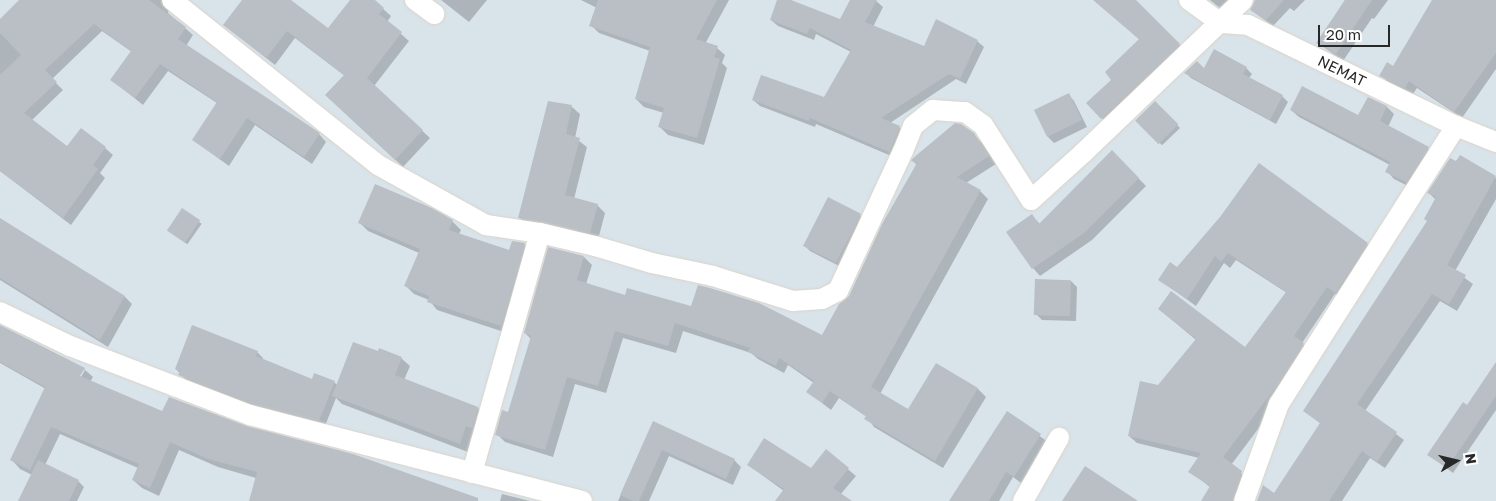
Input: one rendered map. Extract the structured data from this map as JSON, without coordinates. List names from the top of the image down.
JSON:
{
  "streets": {
    "street": ["NEMAT"]
  },
  "scale_bar": "20 m",
  "north": "right"
}
